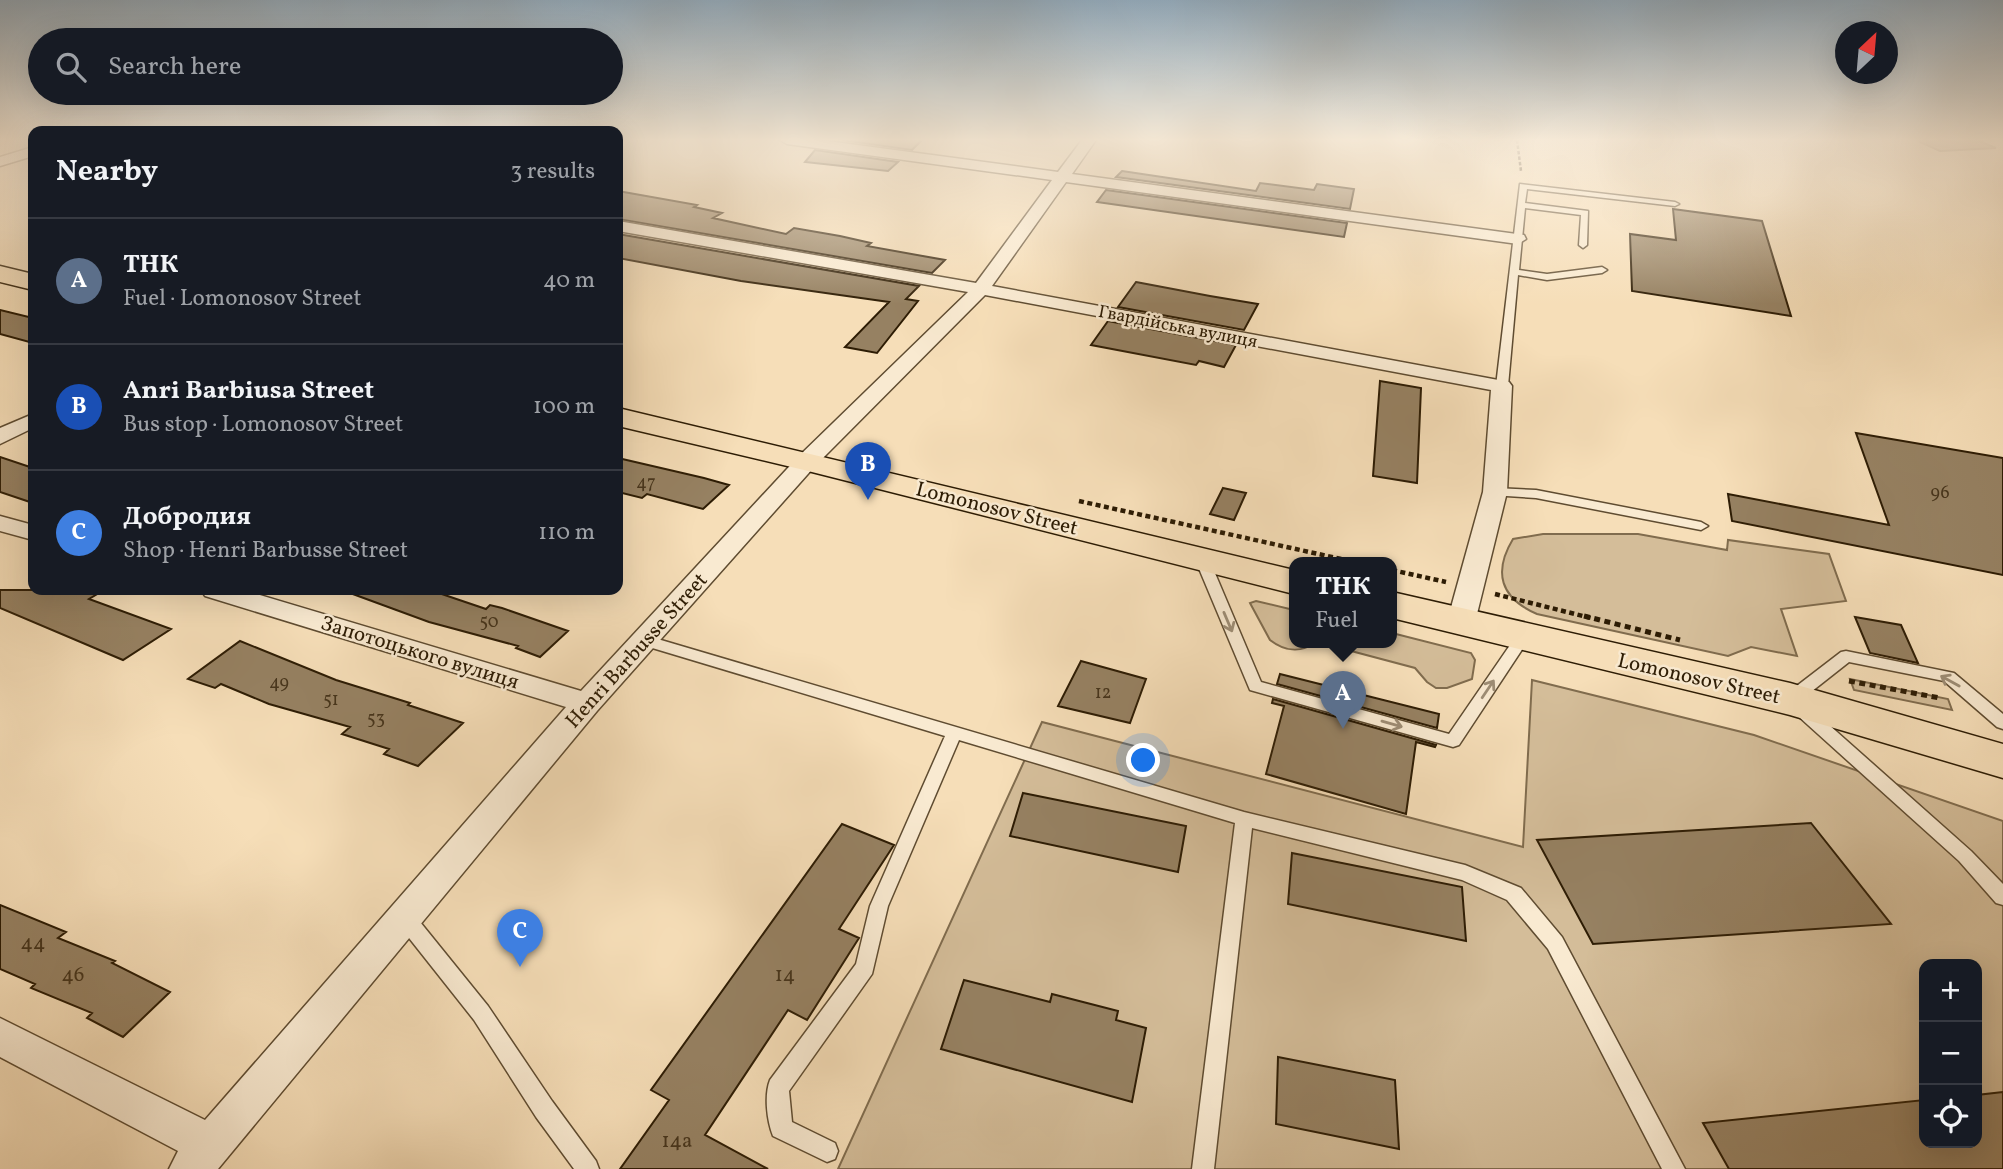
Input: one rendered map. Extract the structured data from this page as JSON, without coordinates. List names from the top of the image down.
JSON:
{
  "streets": {
    "main road": ["Lomonosov Street"],
    "street": ["Гвардійська вулиця", "Henri Barbusse Street", "Запотоцького вулиця"]
  },
  "crossings": [
    ["Гвардійська вулиця", "Henri Barbusse Street"],
    ["Lomonosov Street", "Henri Barbusse Street"],
    ["Henri Barbusse Street", "Запотоцького вулиця"]
  ],
  "house_numbers": [
    "47",
    "96",
    "50",
    "49",
    "12",
    "51",
    "53",
    "44",
    "46",
    "14",
    "14а"
  ],
  "north": "top right",
  "page": {
    "search": "Search here",
    "heading": ["Nearby", "3 results"],
    "list": [
      {
        "mark": "A",
        "name": "ТНК",
        "note": "Fuel · Lomonosov Street",
        "value": "40 m"
      },
      {
        "mark": "B",
        "name": "Anri Barbiusa Street",
        "note": "Bus stop · Lomonosov Street",
        "value": "100 m"
      },
      {
        "mark": "C",
        "name": "Добродия",
        "note": "Shop · Henri Barbusse Street",
        "value": "110 m"
      }
    ],
    "pins": ["B", "A", "C"],
    "popup": ["ТНК", "Fuel"],
    "map_buttons": ["+", "−"]
  }
}
